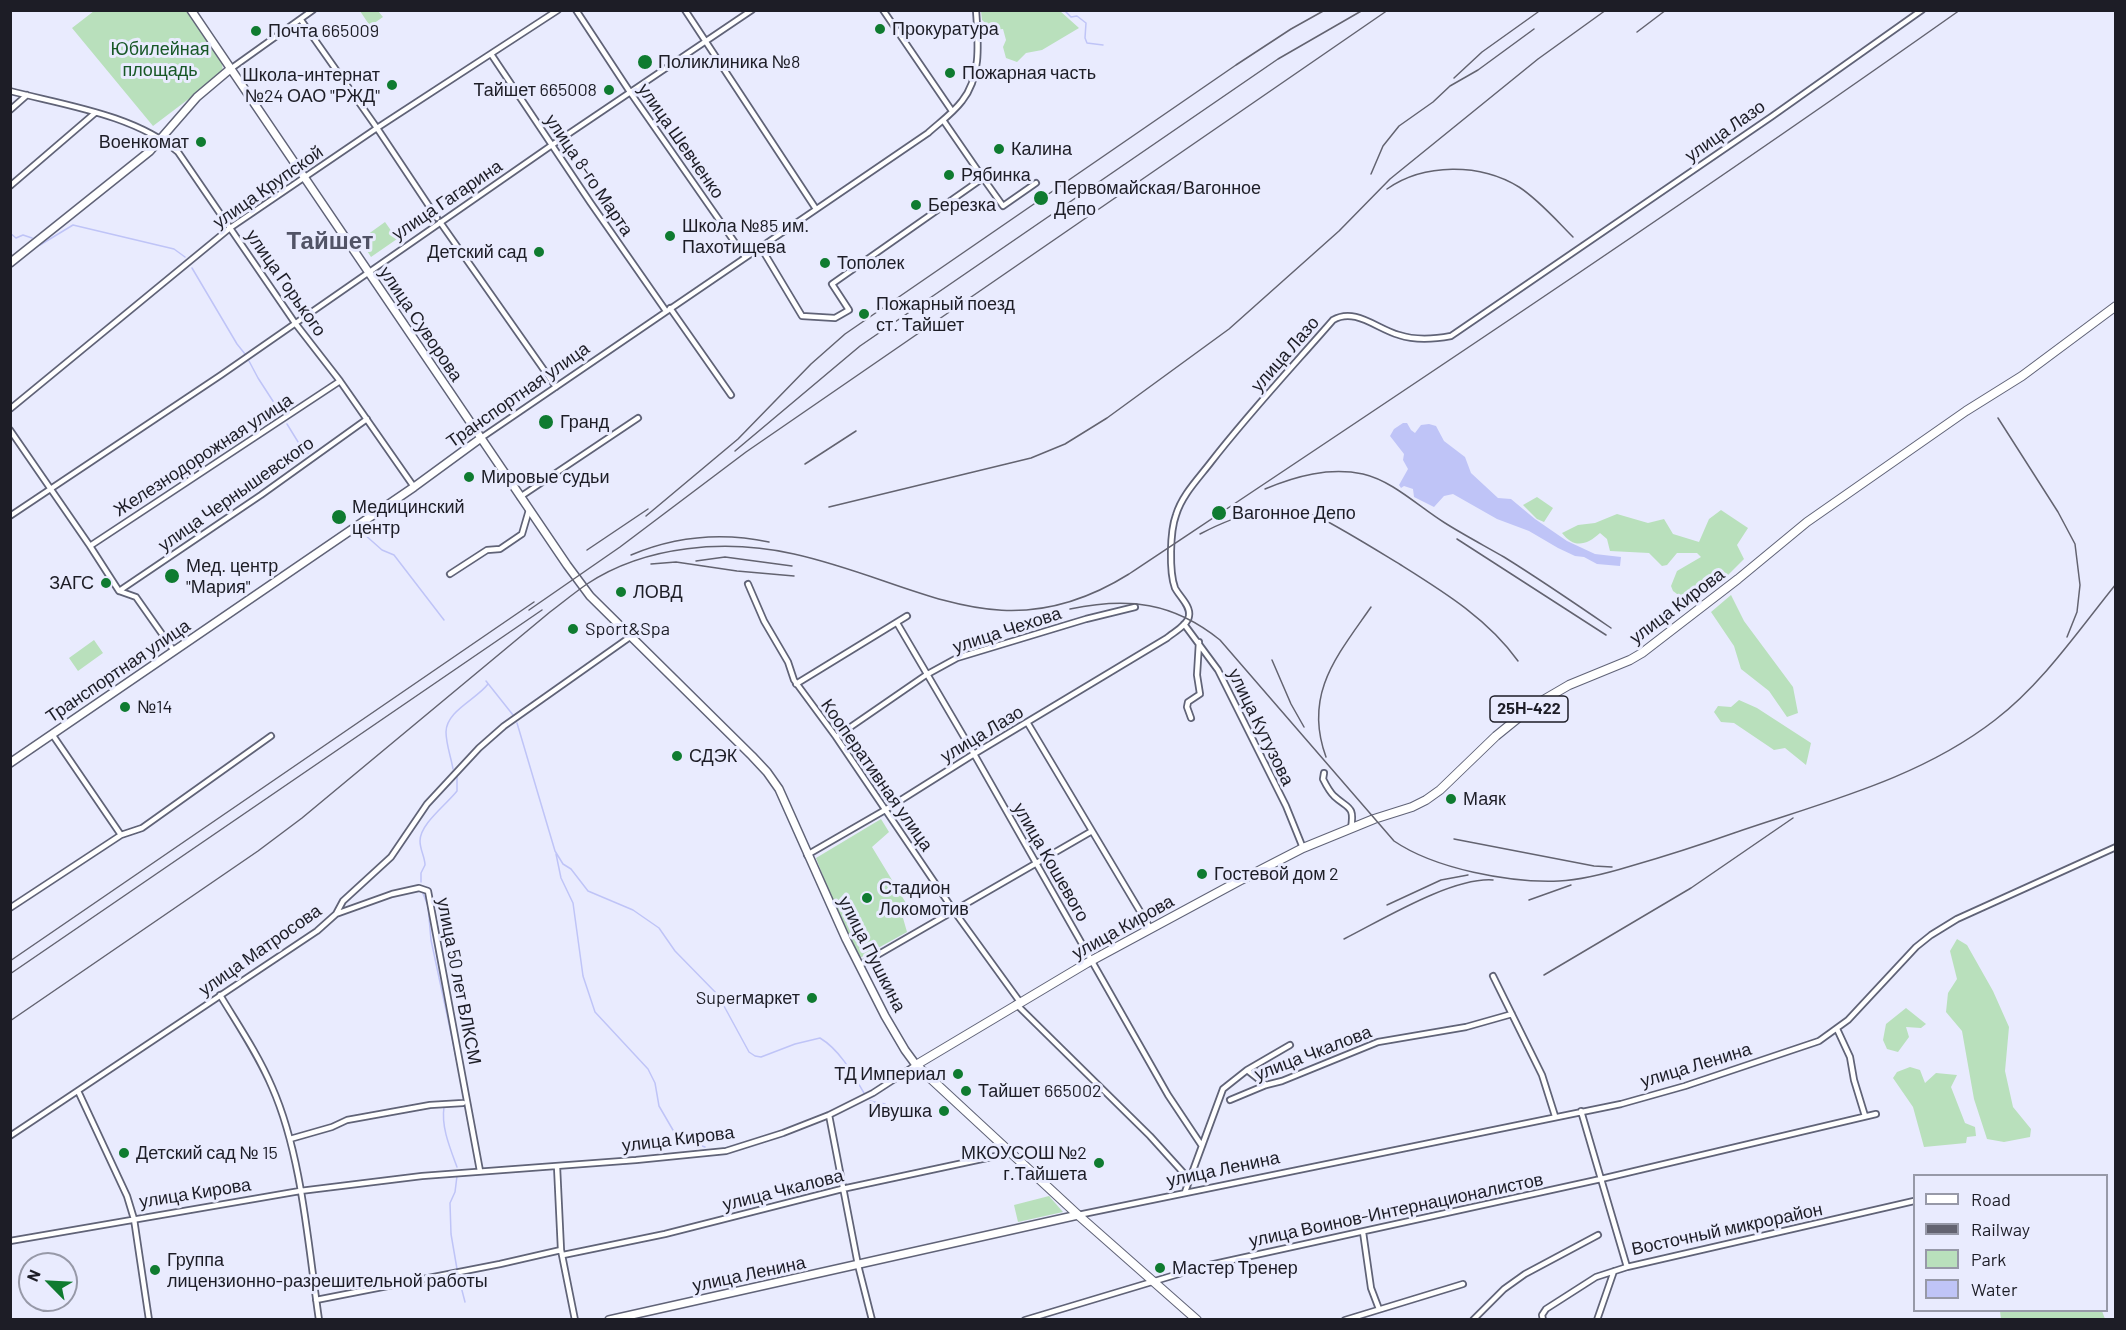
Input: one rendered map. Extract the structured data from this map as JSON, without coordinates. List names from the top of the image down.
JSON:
{
  "streets": {
    "main road": [
      "улица Суворова",
      "Транспортная улица",
      "улица Кирова",
      "25Н-422",
      "улица Пушкина",
      "улица Ленина"
    ],
    "street": [
      "улица Лазо",
      "улица Шевченко",
      "улица 8-го Марта",
      "улица Крупской",
      "улица Гагарина",
      "улица Горького",
      "Железнодорожная улица",
      "улица Чернышевского",
      "улица Чехова",
      "улица Кутузова",
      "Кооперативная улица",
      "улица Кошевого",
      "улица Матросова",
      "улица 50 лет ВЛКСМ",
      "улица Чкалова",
      "улица Воинов-Интернационалистов",
      "Восточный микрорайон"
    ]
  },
  "crossings": [
    ["улица Лазо", "улица Кутузова"],
    ["улица Лазо", "Кооперативная улица"],
    ["улица Лазо", "улица Кошевого"],
    ["улица Лазо", "улица Пушкина"],
    ["улица Шевченко", "улица Гагарина"],
    ["улица Шевченко", "Транспортная улица"],
    ["улица 8-го Марта", "улица Крупской"],
    ["улица 8-го Марта", "улица Гагарина"],
    ["улица 8-го Марта", "Транспортная улица"],
    ["улица Крупской", "улица Горького"],
    ["улица Крупской", "улица Суворова"],
    ["улица Гагарина", "улица Горького"],
    ["улица Гагарина", "улица Суворова"],
    ["улица Горького", "Транспортная улица"],
    ["улица Горького", "Железнодорожная улица"],
    ["улица Горького", "улица Чернышевского"],
    ["улица Суворова", "Транспортная улица"],
    ["улица Суворова", "улица Пушкина"],
    ["улица Кирова", "улица Кутузова"],
    ["улица Кирова", "Кооперативная улица"],
    ["улица Кирова", "улица Кошевого"],
    ["улица Кирова", "улица Пушкина"],
    ["улица Кирова", "улица 50 лет ВЛКСМ"],
    ["улица Чехова", "Кооперативная улица"],
    ["улица Чехова", "улица Кошевого"],
    ["улица Матросова", "улица Пушкина"],
    ["улица Матросова", "улица 50 лет ВЛКСМ"],
    ["улица Пушкина", "улица Чкалова"],
    ["улица Пушкина", "улица Ленина"],
    ["улица Пушкина", "улица Воинов-Интернационалистов"],
    ["улица Ленина", "Восточный микрорайон"],
    ["улица Воинов-Интернационалистов", "Восточный микрорайон"]
  ],
  "districts": ["Тайшет"],
  "parks": ["Юбилейная площадь"],
  "places": [
    "Прокуратура",
    "Почта 665009",
    "Поликлиника №8",
    "Пожарная часть",
    "Школа-интернат №24 ОАО \"РЖД\"",
    "Тайшет 665008",
    "Военкомат",
    "Калина",
    "Рябинка",
    "Первомайская/Вагонное Депо",
    "Березка",
    "Школа №85 им. Пахотищева",
    "Детский сад",
    "Тополек",
    "Пожарный поезд ст. Тайшет",
    "Гранд",
    "Мировые судьи",
    "Вагонное Депо",
    "Медицинский центр",
    "Мед. центр \"Мария\"",
    "ЗАГС",
    "ЛОВД",
    "Sport&Spa",
    "№14",
    "СДЭК",
    "Маяк",
    "Гостевой дом 2",
    "Стадион Локомотив",
    "Superмаркет",
    "ТД Империал",
    "Тайшет 665002",
    "Ивушка",
    "Детский сад № 15",
    "МКОУСОШ №2 г.Тайшета",
    "Мастер Тренер",
    "Группа лицензионно-разрешительной работы"
  ],
  "legend": [
    "Road",
    "Railway",
    "Park",
    "Water"
  ],
  "north": "top left"
}
